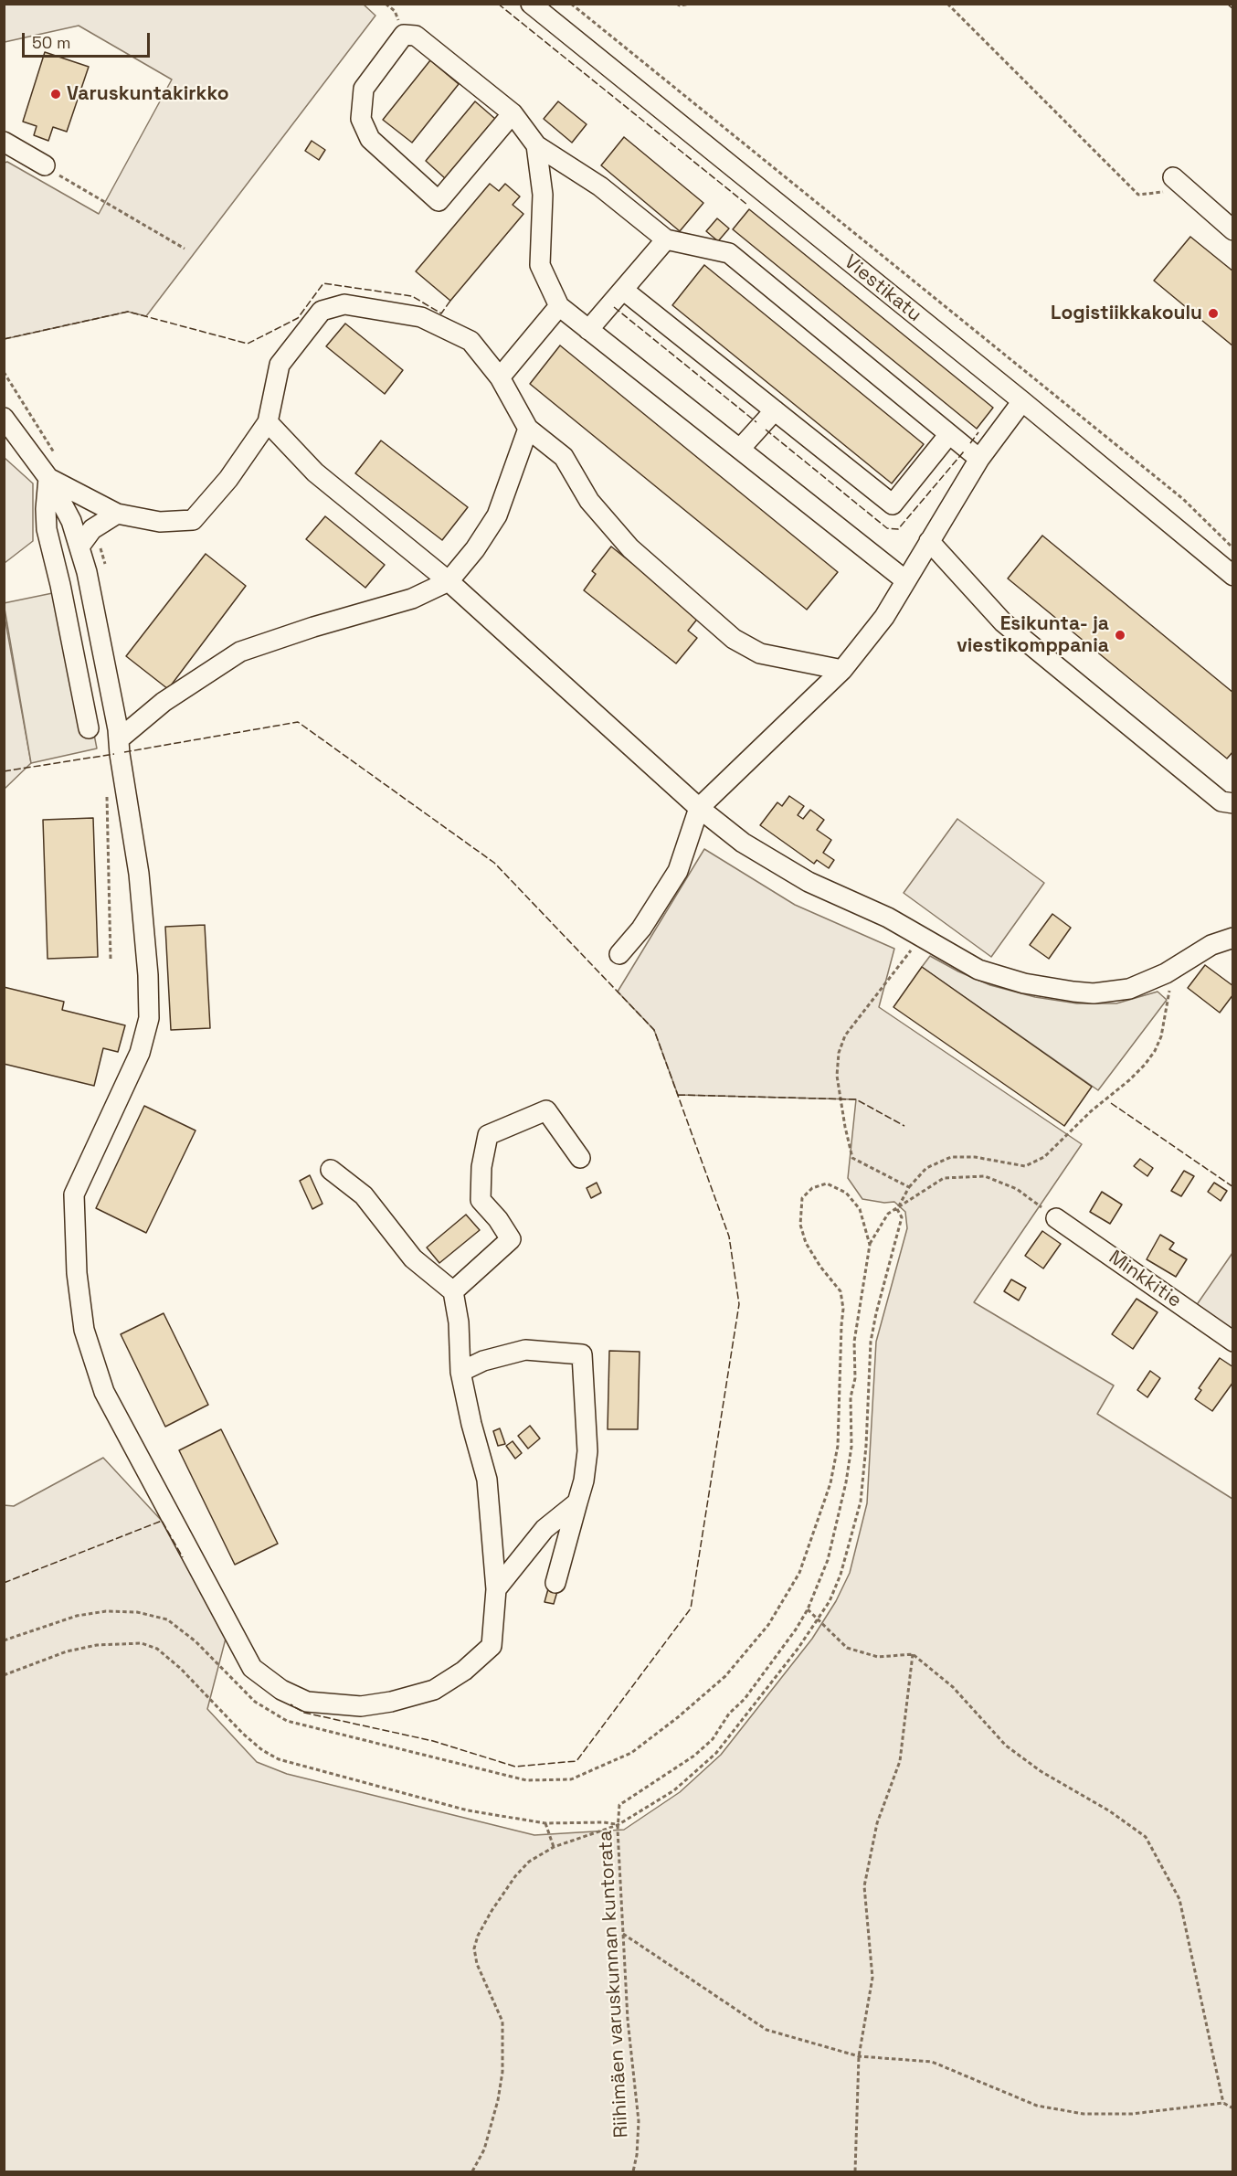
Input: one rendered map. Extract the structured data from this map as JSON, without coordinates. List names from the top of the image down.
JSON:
{
  "streets": {
    "street": ["Viestikatu", "Minkkitie"],
    "path": ["Riihimäen varuskunnan kuntorata"]
  },
  "places": ["Varuskuntakirkko", "Logistiikkakoulu", "Esikunta- ja viestikomppania"],
  "scale_bar": "50 m"
}
